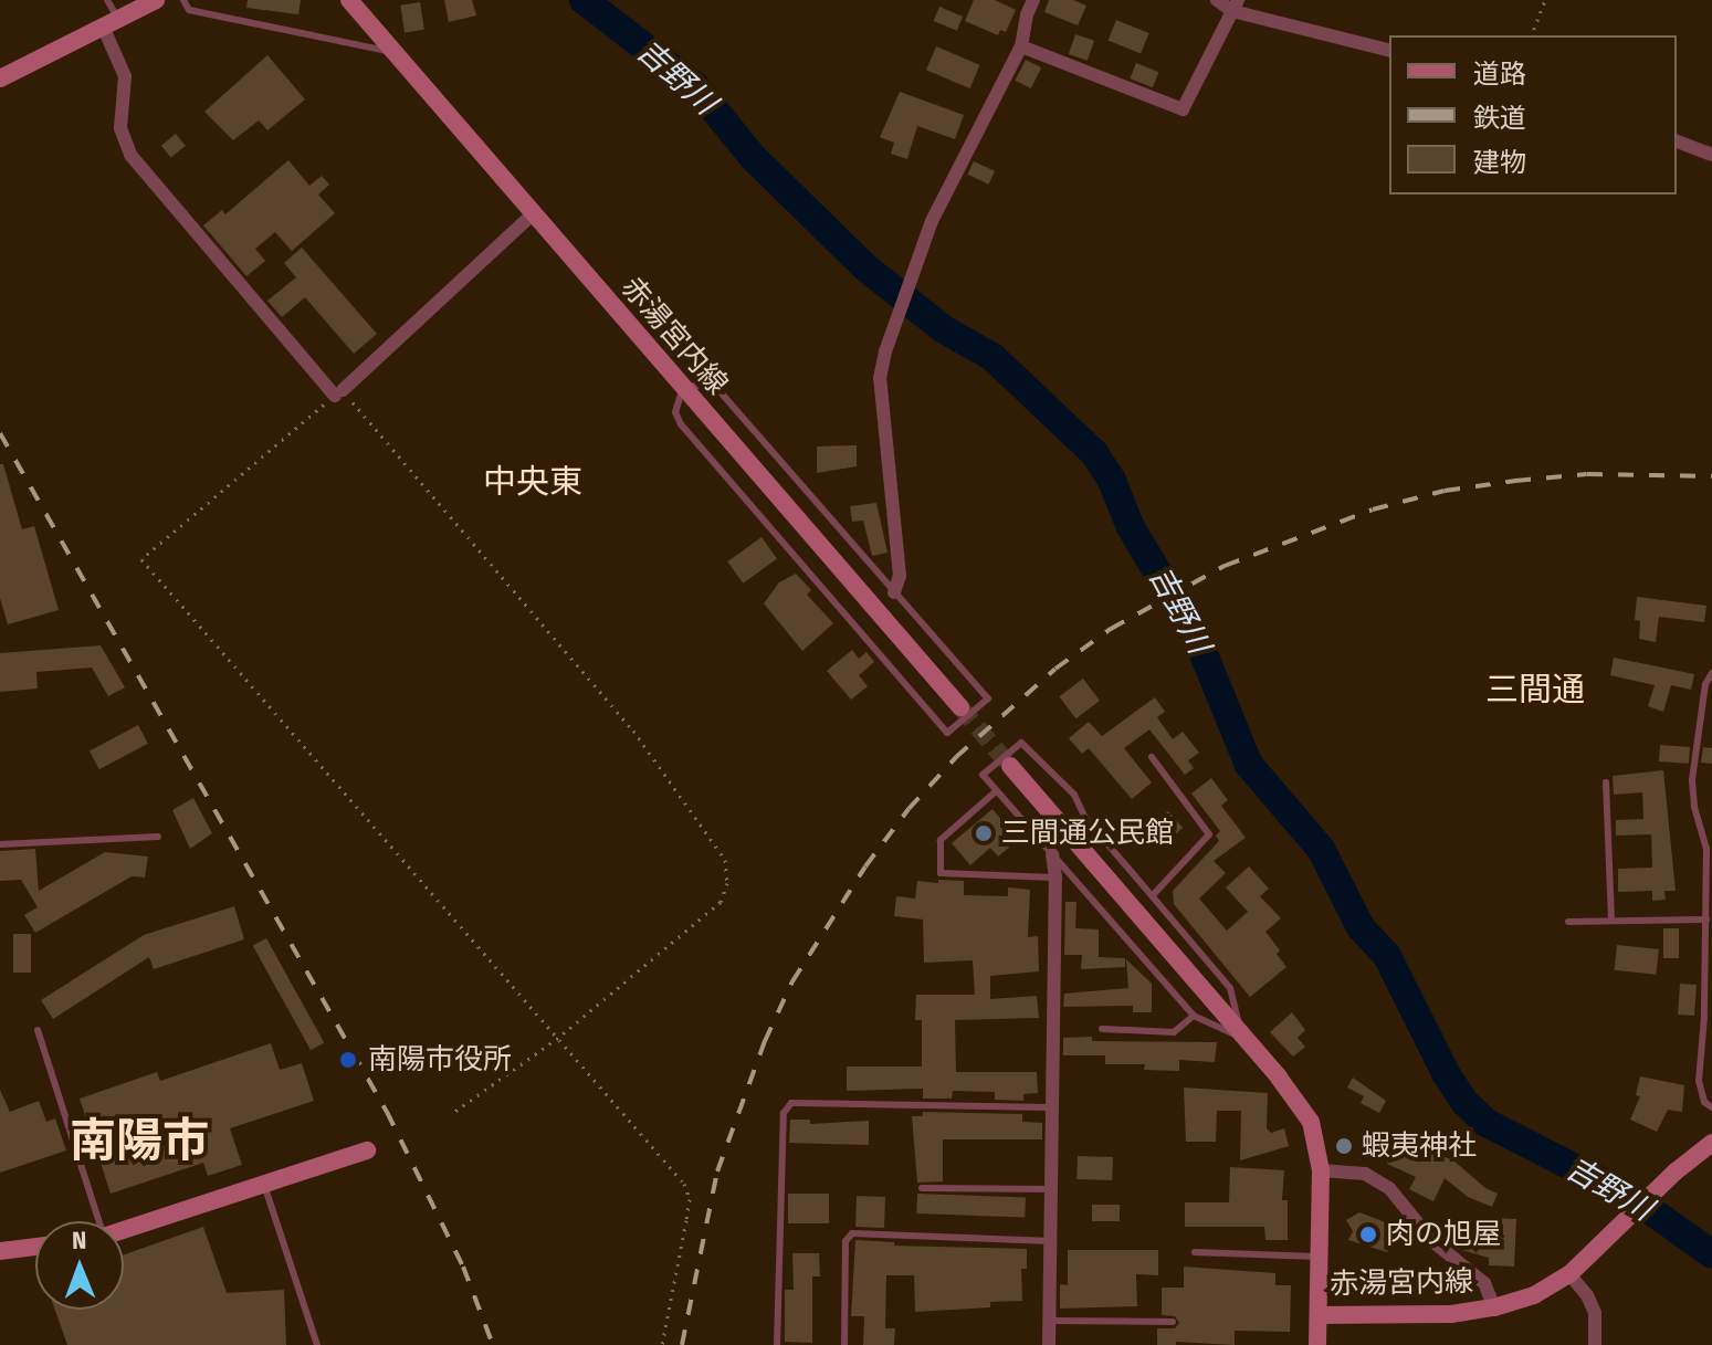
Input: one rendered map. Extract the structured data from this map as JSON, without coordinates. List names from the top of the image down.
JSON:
{
  "streets": {
    "main road": ["赤湯宮内線"]
  },
  "districts": ["中央東", "三間通", "南陽市"],
  "water": ["吉野川"],
  "places": [
    "三間通公民館",
    "南陽市役所",
    "蝦夷神社",
    "肉の旭屋"
  ],
  "legend": ["道路", "鉄道", "建物"],
  "north": "top"
}
